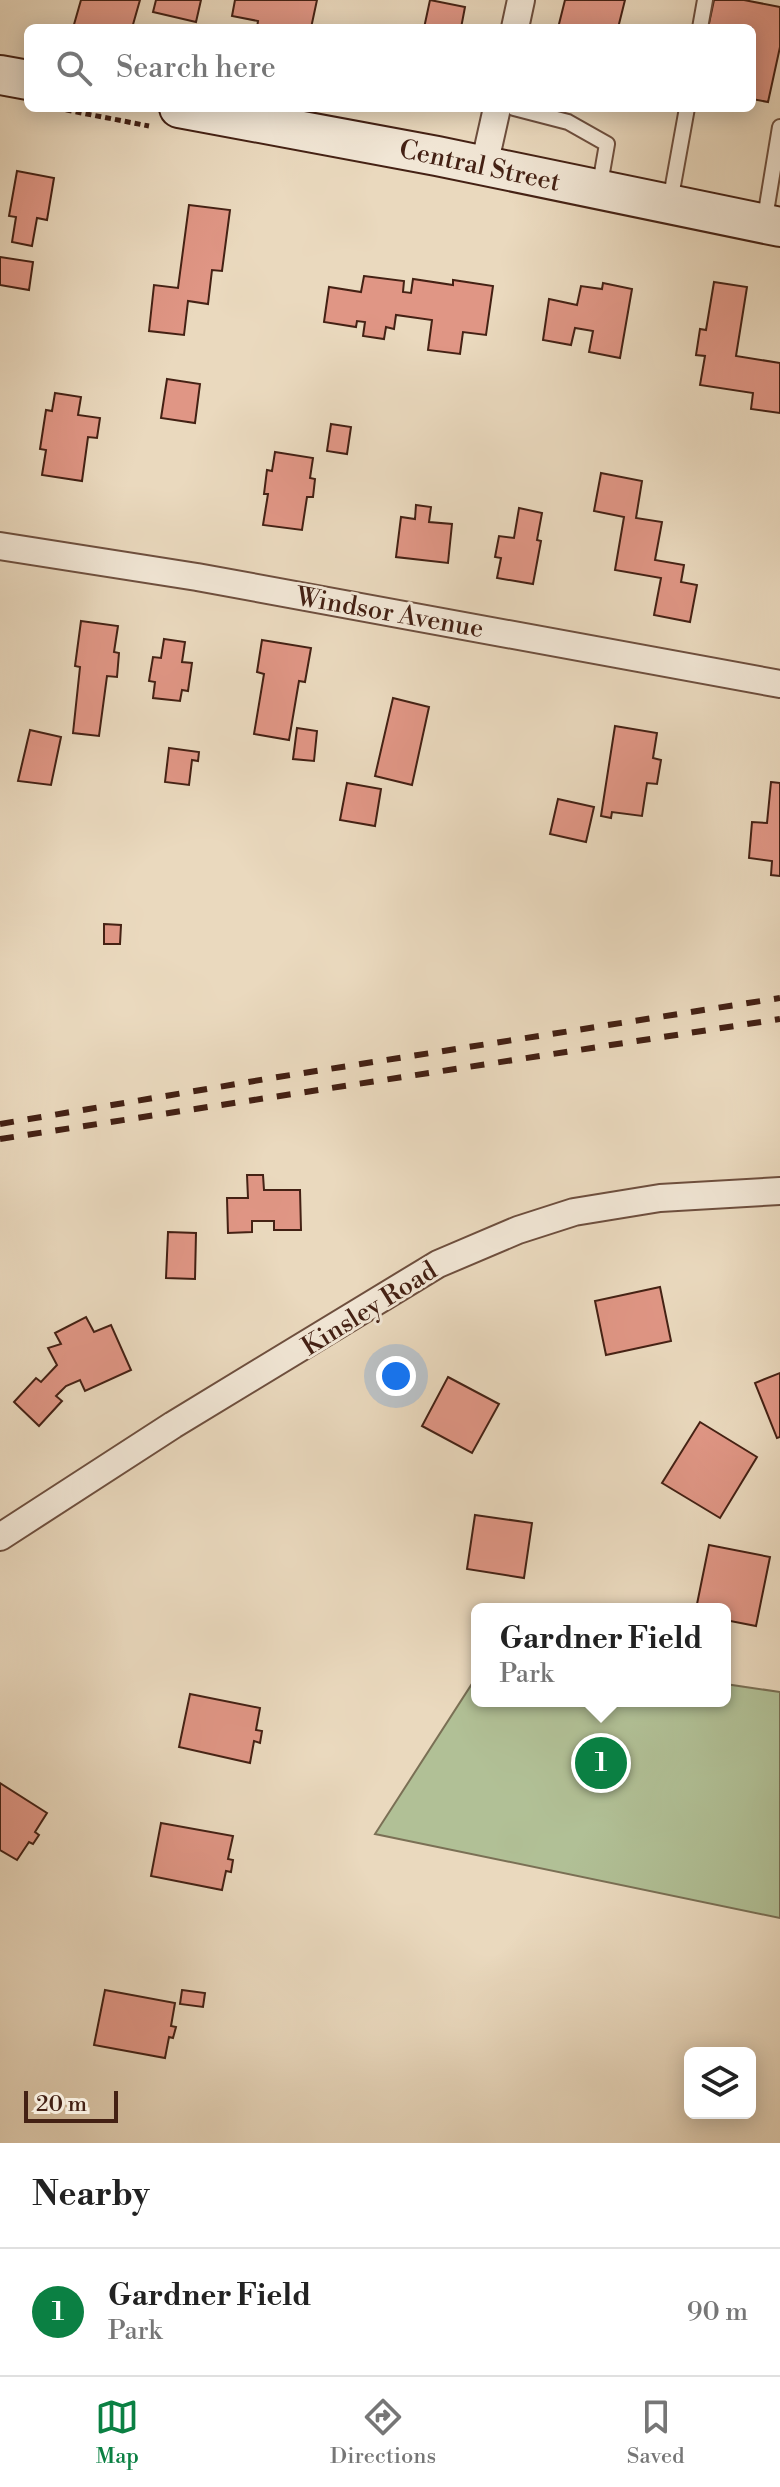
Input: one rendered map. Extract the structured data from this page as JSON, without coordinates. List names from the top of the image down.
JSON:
{
  "streets": {
    "street": ["Central Street", "Windsor Avenue", "Kinsley Road"]
  },
  "scale_bar": "20 m",
  "page": {
    "search": "Search here",
    "popup": ["Gardner Field", "Park"],
    "pins": "1",
    "scale": "20 m",
    "heading": "Nearby",
    "list": [
      {
        "mark": "1",
        "name": "Gardner Field",
        "note": "Park",
        "value": "90 m"
      }
    ],
    "nav": ["Map", "Directions", "Saved"]
  }
}
